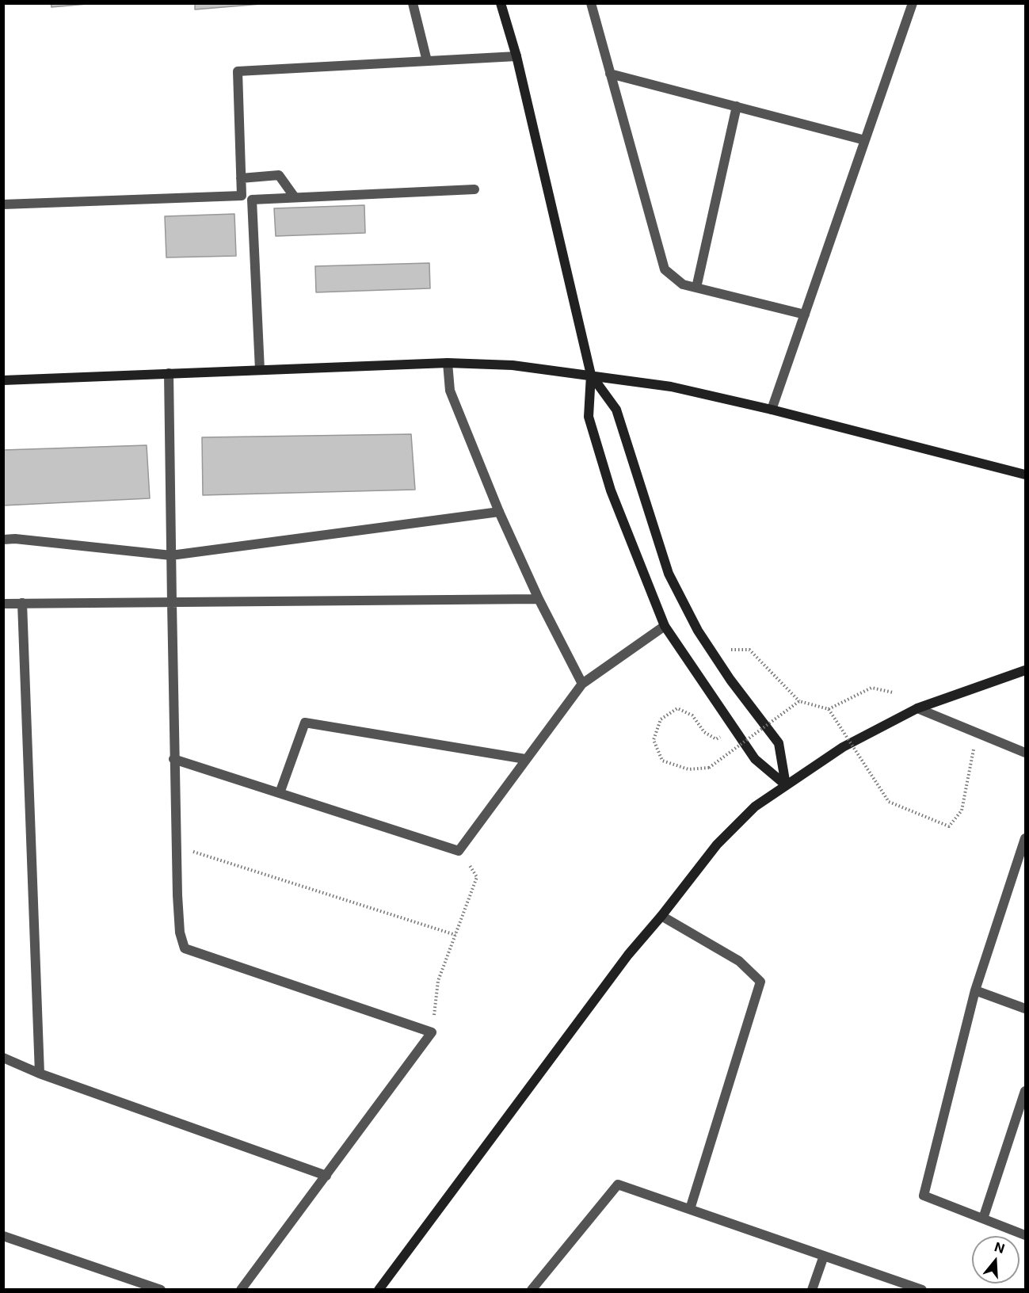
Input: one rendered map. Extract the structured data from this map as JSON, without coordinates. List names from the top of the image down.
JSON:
{
  "north": "top"
}
